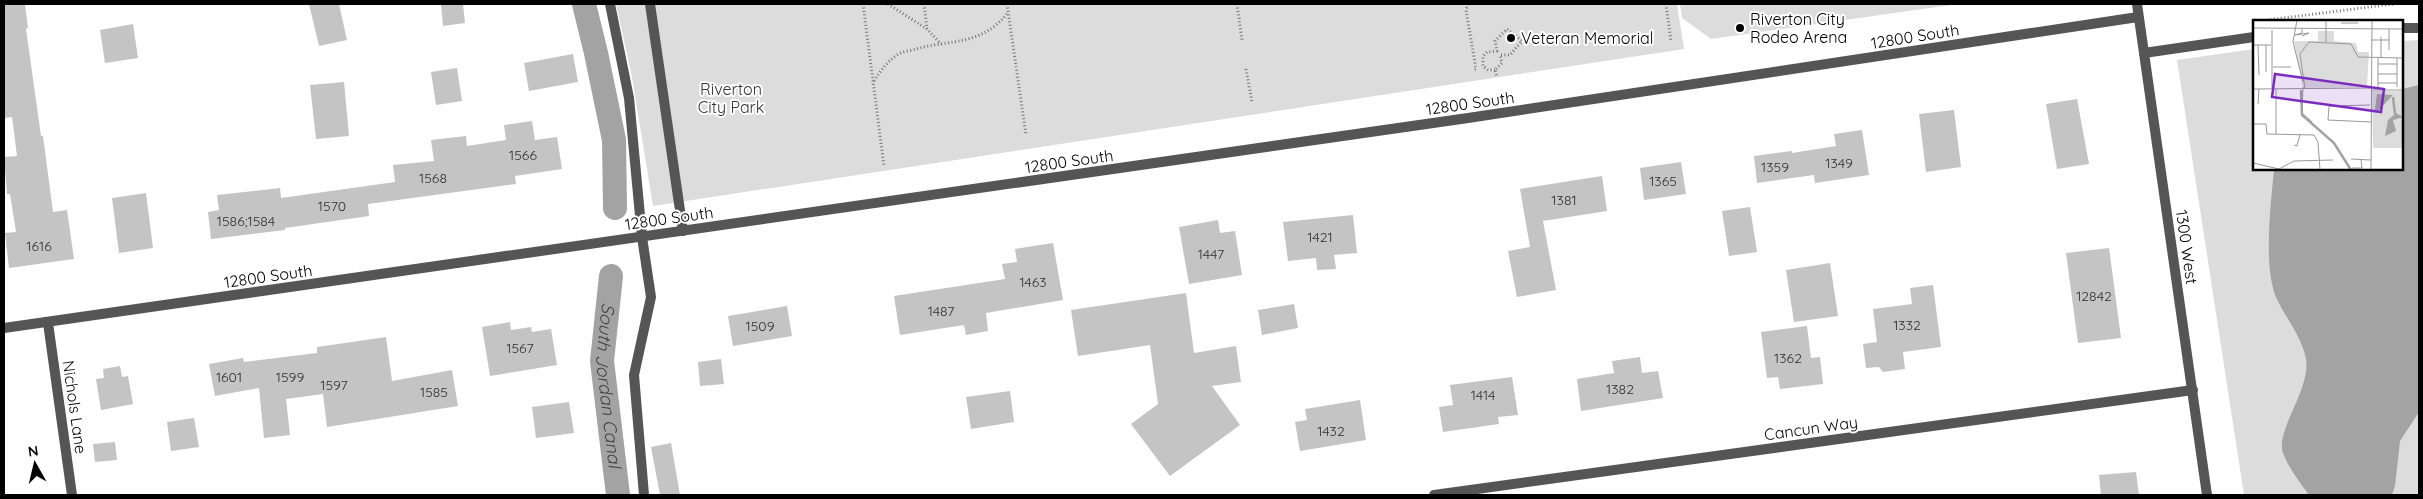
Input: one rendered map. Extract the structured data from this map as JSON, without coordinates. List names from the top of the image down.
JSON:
{
  "streets": {
    "street": [
      "12800 South",
      "1300 West",
      "Nichols Lane",
      "Cancun Way"
    ]
  },
  "crossings": [
    ["12800 South", "1300 West"],
    ["12800 South", "Nichols Lane"],
    ["1300 West", "Cancun Way"]
  ],
  "water": ["South Jordan Canal"],
  "parks": ["Riverton City Park"],
  "places": ["Riverton City Rodeo Arena", "Veteran Memorial"],
  "house_numbers": [
    "1566",
    "1349",
    "1359",
    "1568",
    "1365",
    "1381",
    "1570",
    "1586;1584",
    "1421",
    "1616",
    "1447",
    "1463",
    "12842",
    "1487",
    "1332",
    "1509",
    "1567",
    "1362",
    "1601",
    "1599",
    "1597",
    "1382",
    "1585",
    "1414",
    "1432"
  ],
  "north": "top"
}
